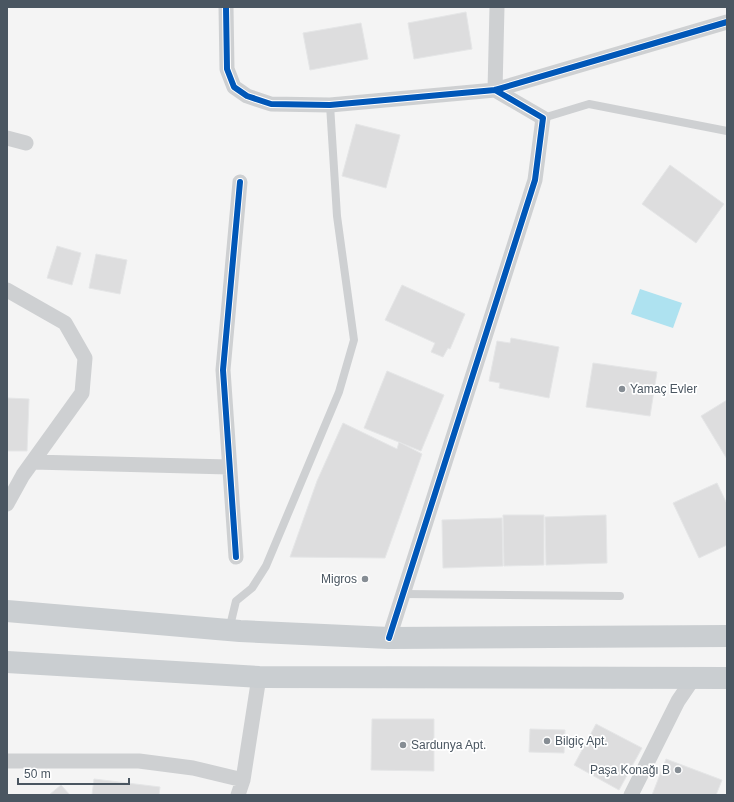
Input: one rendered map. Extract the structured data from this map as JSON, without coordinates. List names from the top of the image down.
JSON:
{
  "places": [
    "Yamaç Evler",
    "Migros",
    "Bilgiç Apt.",
    "Sardunya Apt.",
    "Paşa Konağı B"
  ],
  "scale_bar": "50 m"
}
